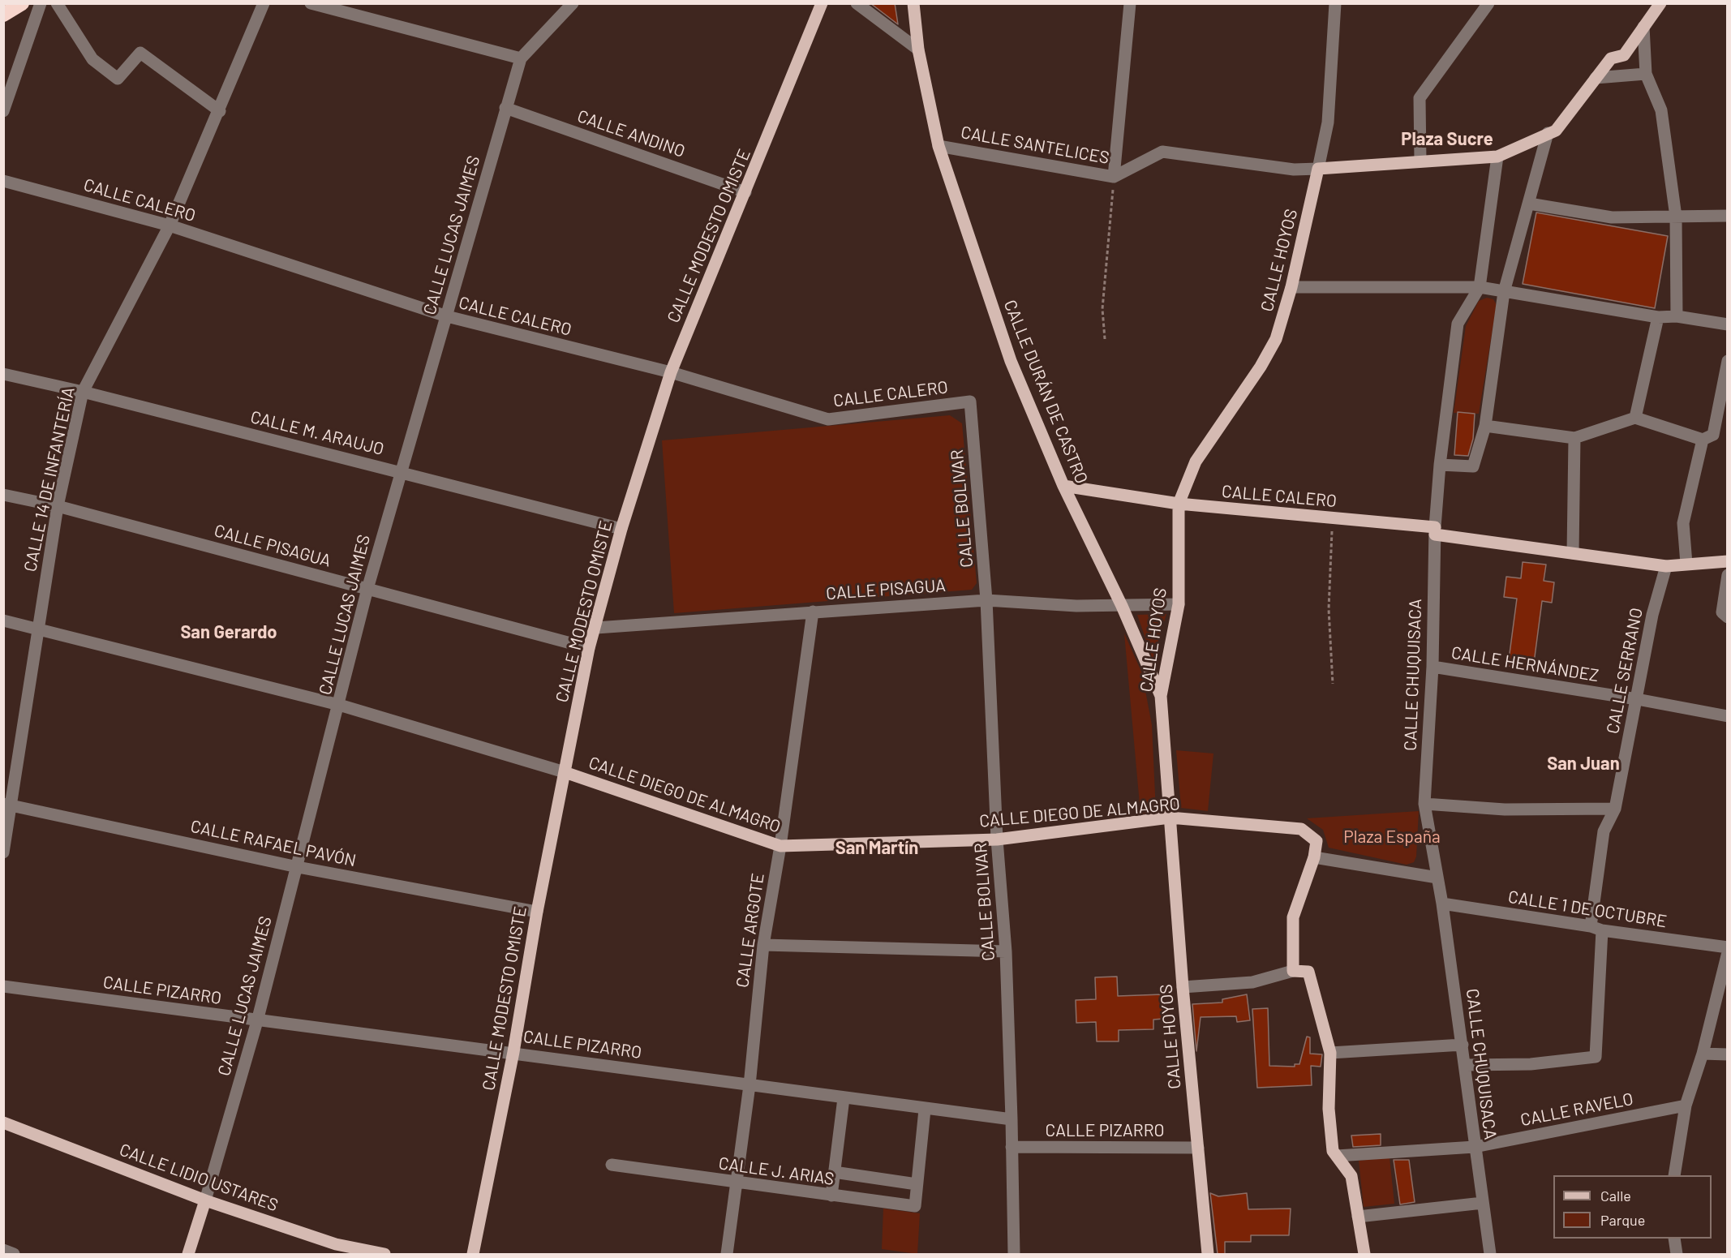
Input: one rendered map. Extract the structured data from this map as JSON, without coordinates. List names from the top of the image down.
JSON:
{
  "streets": {
    "main road": [
      "CALLE SANTELICES",
      "CALLE CALERO",
      "CALLE LUCAS JAIMES",
      "CALLE MODESTO OMISTE",
      "CALLE HOYOS",
      "CALLE DURÁN DE CASTRO",
      "CALLE DIEGO DE ALMAGRO",
      "CALLE LIDIO USTARES"
    ],
    "street": [
      "CALLE ANDINO",
      "CALLE M. ARAUJO",
      "CALLE 14 DE INFANTERÍA",
      "CALLE BOLIVAR",
      "CALLE PISAGUA",
      "CALLE HERNÁNDEZ",
      "CALLE SERRANO",
      "CALLE CHUQUISACA",
      "CALLE RAFAEL PAVÓN",
      "CALLE 1 DE OCTUBRE",
      "CALLE ARGOTE",
      "CALLE PIZARRO",
      "CALLE RAVELO",
      "CALLE J. ARIAS"
    ]
  },
  "crossings": [
    ["CALLE ANDINO", "CALLE LUCAS JAIMES"],
    ["CALLE ANDINO", "CALLE MODESTO OMISTE"],
    ["CALLE SANTELICES", "CALLE HOYOS"],
    ["CALLE SANTELICES", "CALLE DURÁN DE CASTRO"],
    ["CALLE SANTELICES", "CALLE CHUQUISACA"],
    ["CALLE CALERO", "CALLE LUCAS JAIMES"],
    ["CALLE CALERO", "CALLE MODESTO OMISTE"],
    ["CALLE CALERO", "CALLE HOYOS"],
    ["CALLE CALERO", "CALLE DURÁN DE CASTRO"],
    ["CALLE CALERO", "CALLE 14 DE INFANTERÍA"],
    ["CALLE CALERO", "CALLE BOLIVAR"],
    ["CALLE CALERO", "CALLE SERRANO"],
    ["CALLE CALERO", "CALLE CHUQUISACA"],
    ["CALLE LUCAS JAIMES", "CALLE M. ARAUJO"],
    ["CALLE LUCAS JAIMES", "CALLE PISAGUA"],
    ["CALLE LUCAS JAIMES", "CALLE DIEGO DE ALMAGRO"],
    ["CALLE LUCAS JAIMES", "CALLE RAFAEL PAVÓN"],
    ["CALLE LUCAS JAIMES", "CALLE PIZARRO"],
    ["CALLE LUCAS JAIMES", "CALLE LIDIO USTARES"],
    ["CALLE MODESTO OMISTE", "CALLE M. ARAUJO"],
    ["CALLE MODESTO OMISTE", "CALLE PISAGUA"],
    ["CALLE MODESTO OMISTE", "CALLE DIEGO DE ALMAGRO"],
    ["CALLE MODESTO OMISTE", "CALLE RAFAEL PAVÓN"],
    ["CALLE MODESTO OMISTE", "CALLE PIZARRO"],
    ["CALLE HOYOS", "CALLE DURÁN DE CASTRO"],
    ["CALLE HOYOS", "CALLE PISAGUA"],
    ["CALLE HOYOS", "CALLE DIEGO DE ALMAGRO"],
    ["CALLE HOYOS", "CALLE PIZARRO"],
    ["CALLE DURÁN DE CASTRO", "CALLE PISAGUA"],
    ["CALLE M. ARAUJO", "CALLE 14 DE INFANTERÍA"],
    ["CALLE 14 DE INFANTERÍA", "CALLE PISAGUA"],
    ["CALLE 14 DE INFANTERÍA", "CALLE DIEGO DE ALMAGRO"],
    ["CALLE 14 DE INFANTERÍA", "CALLE RAFAEL PAVÓN"],
    ["CALLE BOLIVAR", "CALLE PISAGUA"],
    ["CALLE BOLIVAR", "CALLE DIEGO DE ALMAGRO"],
    ["CALLE BOLIVAR", "CALLE PIZARRO"],
    ["CALLE PISAGUA", "CALLE ARGOTE"],
    ["CALLE HERNÁNDEZ", "CALLE SERRANO"],
    ["CALLE HERNÁNDEZ", "CALLE CHUQUISACA"],
    ["CALLE SERRANO", "CALLE CHUQUISACA"],
    ["CALLE SERRANO", "CALLE 1 DE OCTUBRE"],
    ["CALLE CHUQUISACA", "CALLE 1 DE OCTUBRE"],
    ["CALLE CHUQUISACA", "CALLE RAVELO"],
    ["CALLE DIEGO DE ALMAGRO", "CALLE ARGOTE"],
    ["CALLE ARGOTE", "CALLE PIZARRO"],
    ["CALLE ARGOTE", "CALLE J. ARIAS"],
    ["CALLE PIZARRO", "CALLE J. ARIAS"]
  ],
  "districts": [
    "Plaza Sucre",
    "San Gerardo",
    "San Juan",
    "San Martín"
  ],
  "parks": ["Plaza España"],
  "legend": ["Calle", "Parque"]
}
